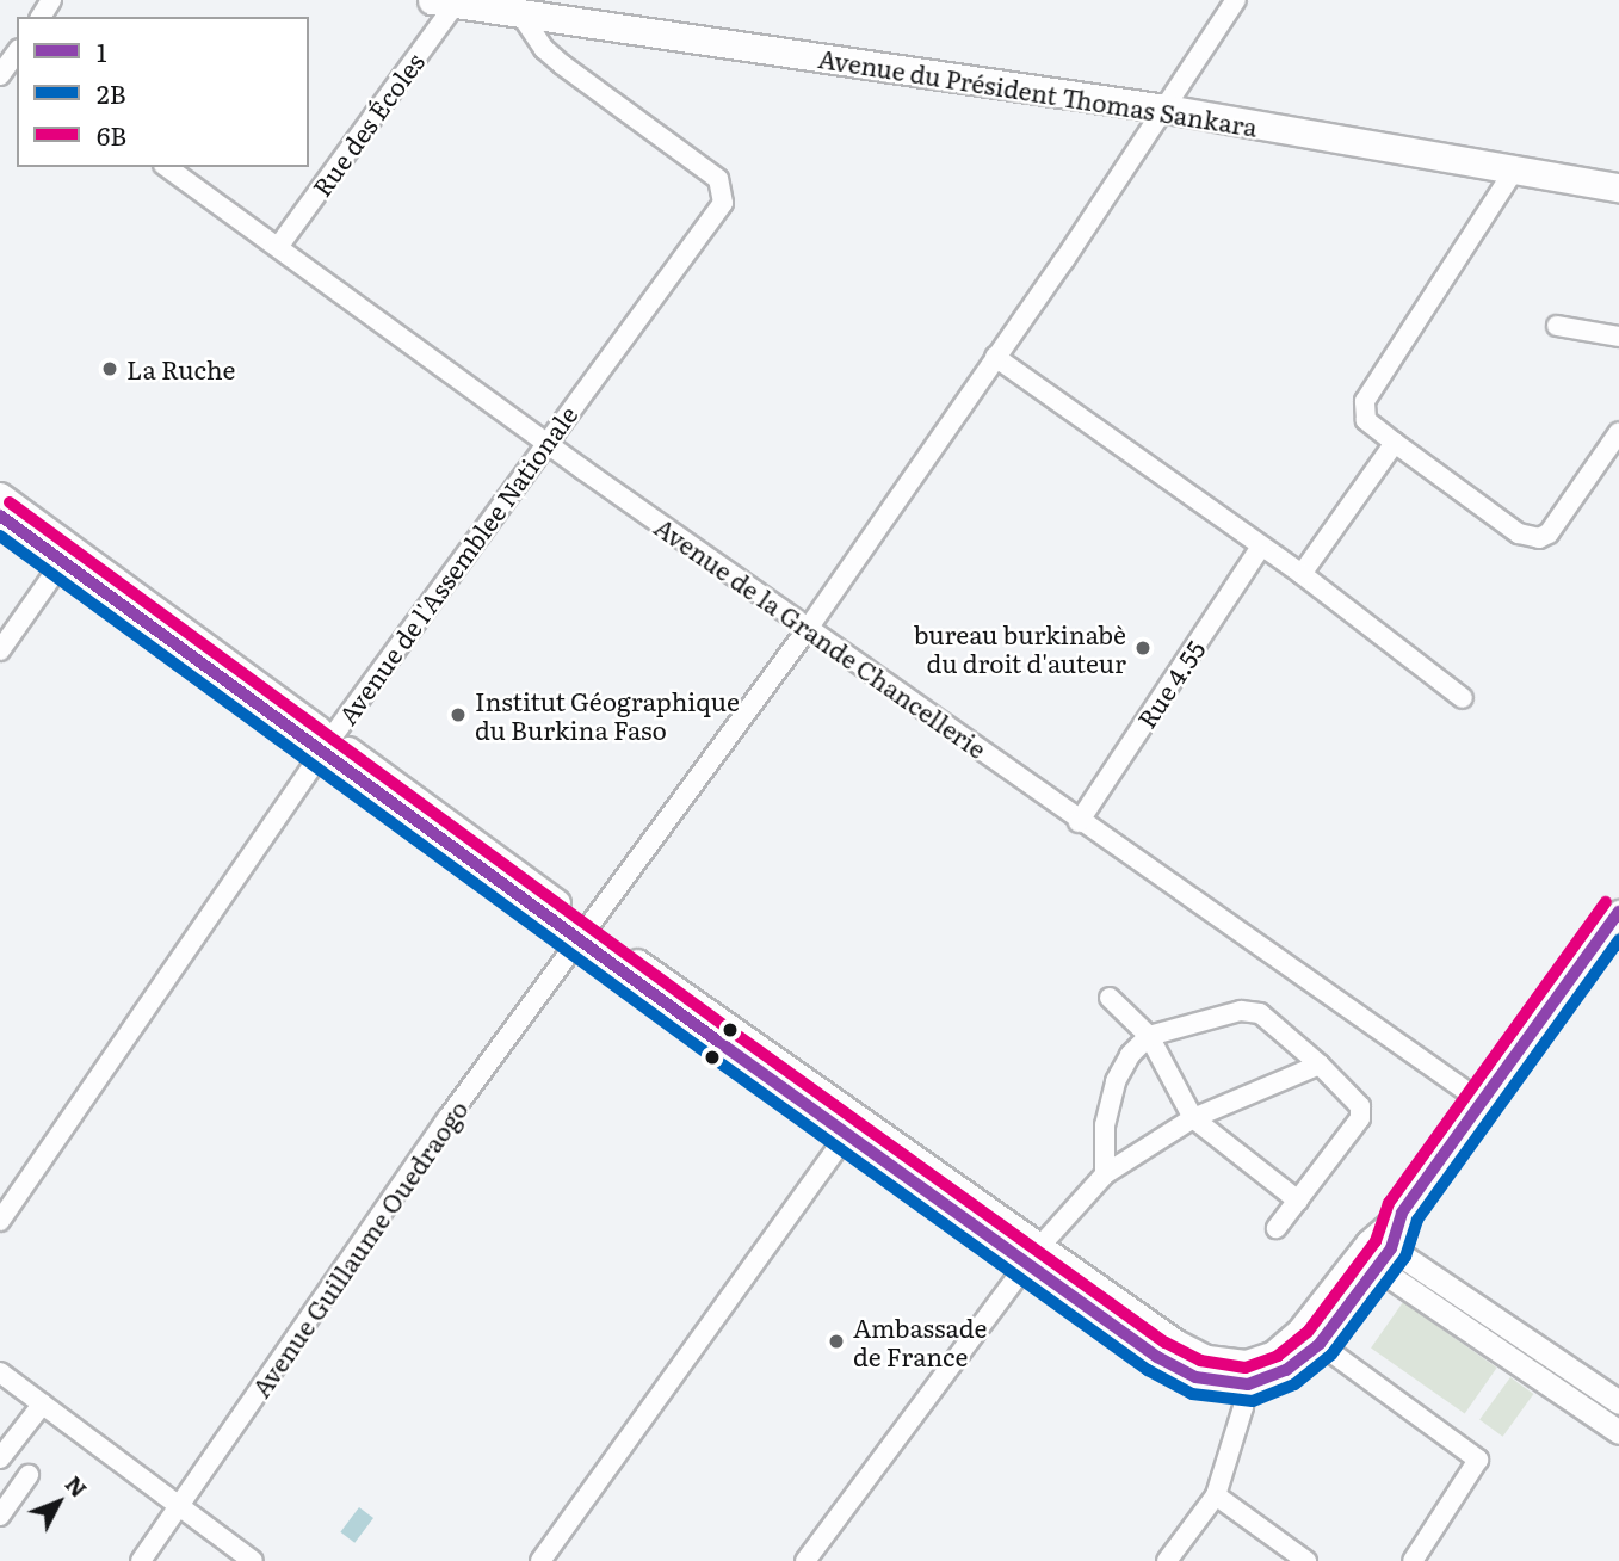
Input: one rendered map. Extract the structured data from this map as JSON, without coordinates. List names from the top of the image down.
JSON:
{
  "streets": {
    "highway": ["Avenue du Président Thomas Sankara"],
    "street": [
      "Rue des Écoles",
      "Avenue de l'Assemblee Nationale",
      "Avenue de la Grande Chancellerie",
      "Rue 4.55",
      "Avenue Guillaume Ouedraogo"
    ]
  },
  "crossings": [
    ["Avenue du Président Thomas Sankara", "Rue des Écoles"],
    ["Avenue du Président Thomas Sankara", "Avenue de l'Assemblee Nationale"],
    ["Avenue du Président Thomas Sankara", "Avenue Guillaume Ouedraogo"],
    ["Rue des Écoles", "Avenue de la Grande Chancellerie"],
    ["Avenue de l'Assemblee Nationale", "Avenue de la Grande Chancellerie"],
    ["Avenue de la Grande Chancellerie", "Rue 4.55"],
    ["Avenue de la Grande Chancellerie", "Avenue Guillaume Ouedraogo"]
  ],
  "places": [
    "La Ruche",
    "bureau burkinabè du droit d'auteur",
    "Institut Géographique du Burkina Faso",
    "Ambassade de France"
  ],
  "lines": ["transit line 6B", "transit line 1", "transit line 2B"],
  "legend": ["1", "2B", "6B"],
  "north": "top right"
}
